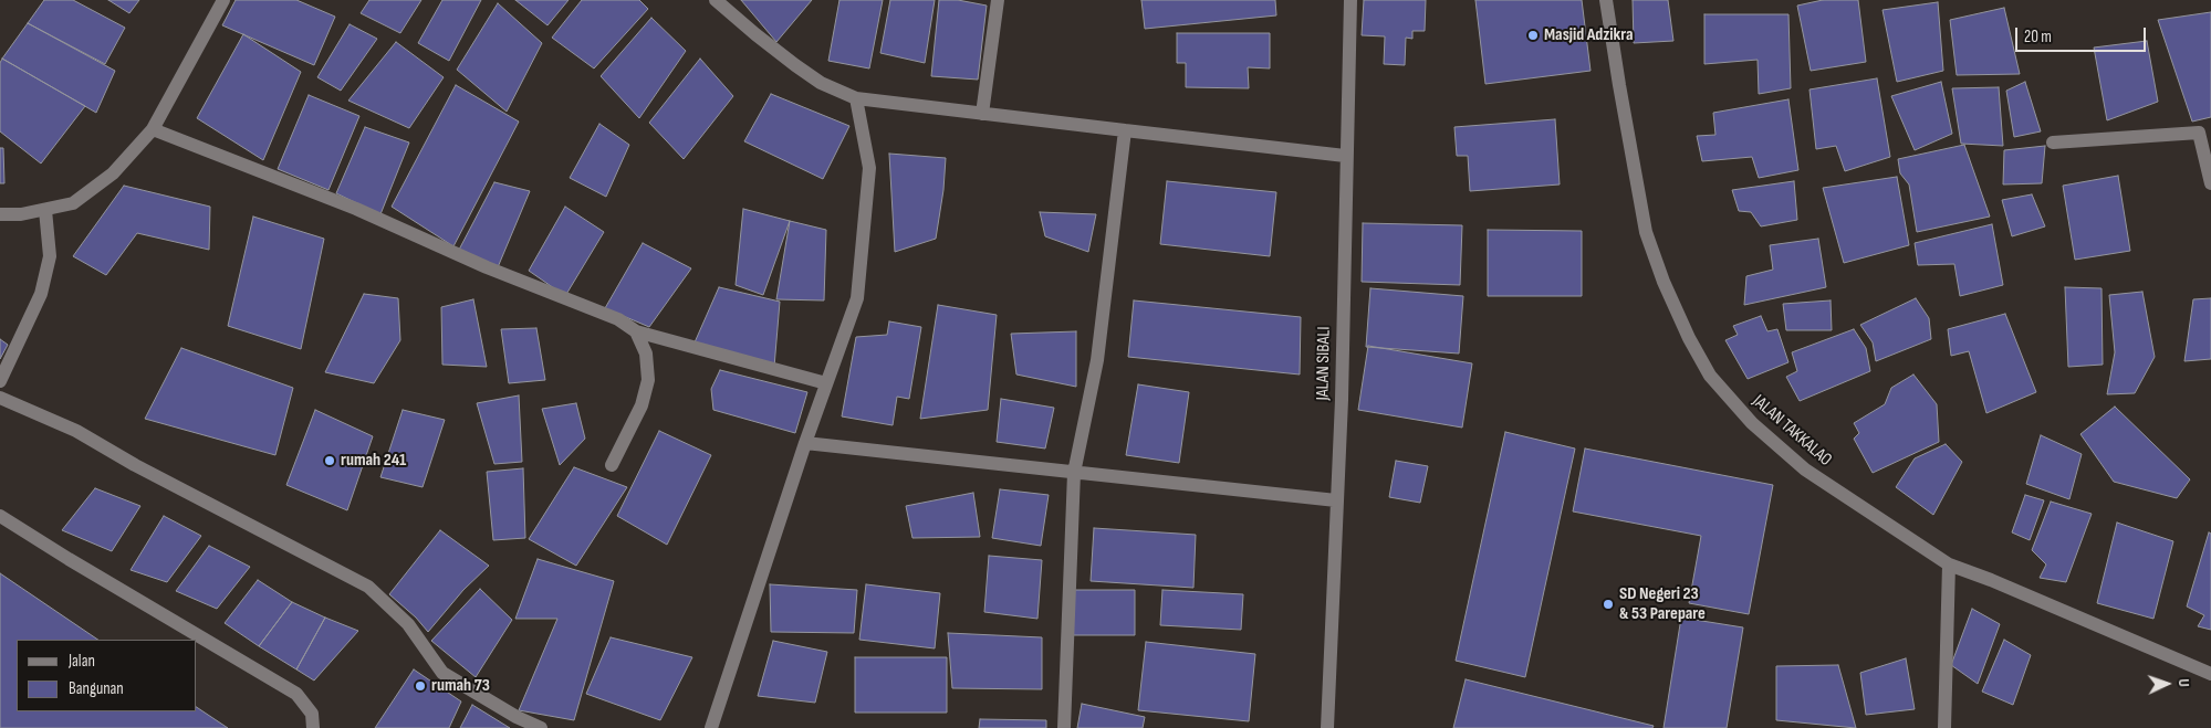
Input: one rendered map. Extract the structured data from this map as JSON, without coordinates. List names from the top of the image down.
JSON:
{
  "streets": {
    "street": ["JALAN SIBALI", "JALAN TAKKALAO"]
  },
  "places": [
    "Masjid Adzikra",
    "rumah 241",
    "SD Negeri 23 & 53 Parepare",
    "rumah 73"
  ],
  "legend": ["Jalan", "Bangunan"],
  "scale_bar": "20 m",
  "north": "right"
}
